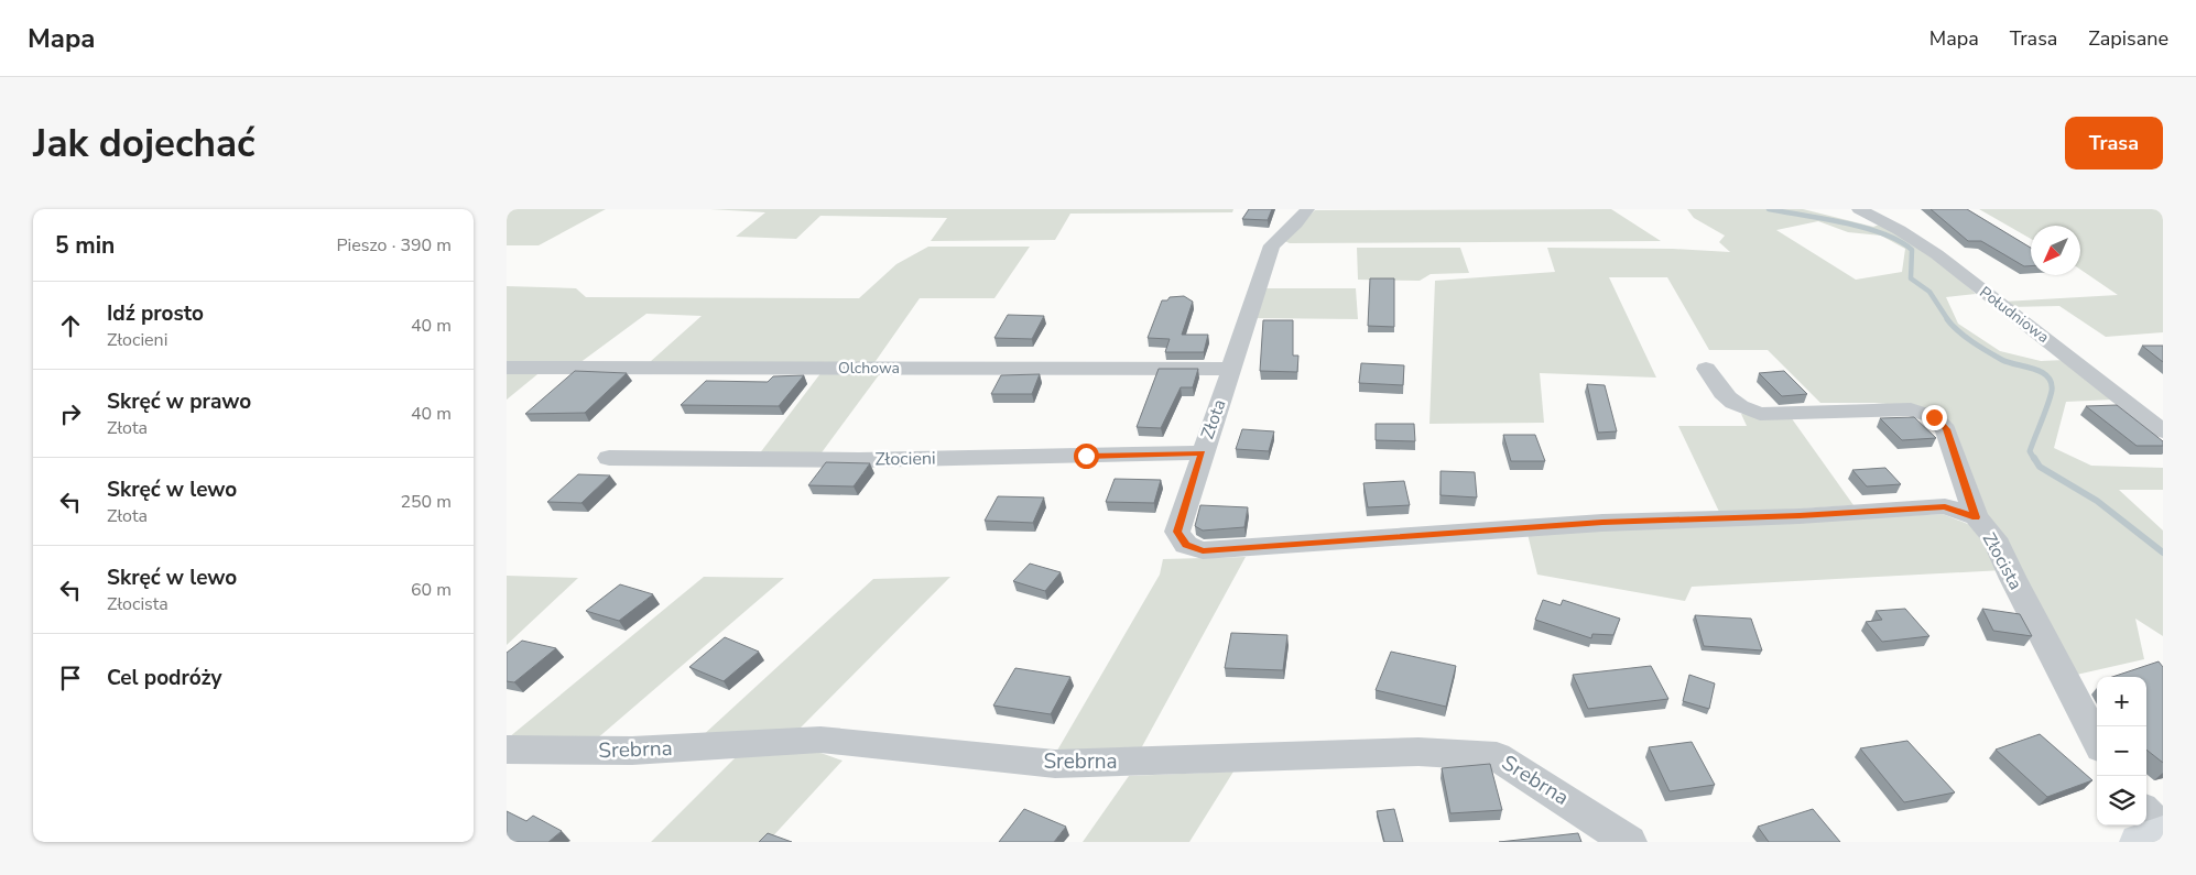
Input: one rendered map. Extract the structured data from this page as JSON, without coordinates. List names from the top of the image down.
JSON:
{
  "streets": {
    "street": [
      "Południowa",
      "Olchowa",
      "Złota",
      "Złocieni",
      "Złocista",
      "Srebrna"
    ]
  },
  "crossings": [
    ["Olchowa", "Złota"],
    ["Złota", "Złocieni"],
    ["Złota", "Złocista"]
  ],
  "north": "bottom left",
  "page": {
    "header": "Mapa",
    "nav": ["Mapa", "Trasa", "Zapisane"],
    "buttons": "Trasa",
    "title": "Jak dojechać",
    "heading": ["5 min", "Pieszo · 390 m"],
    "list": [
      ["Idź prosto", "Złocieni", "40 m"],
      ["Skręć w prawo", "Złota", "40 m"],
      ["Skręć w lewo", "Złota", "250 m"],
      ["Skręć w lewo", "Złocista", "60 m"],
      "Cel podróży"
    ],
    "map_buttons": ["+", "−"]
  }
}
